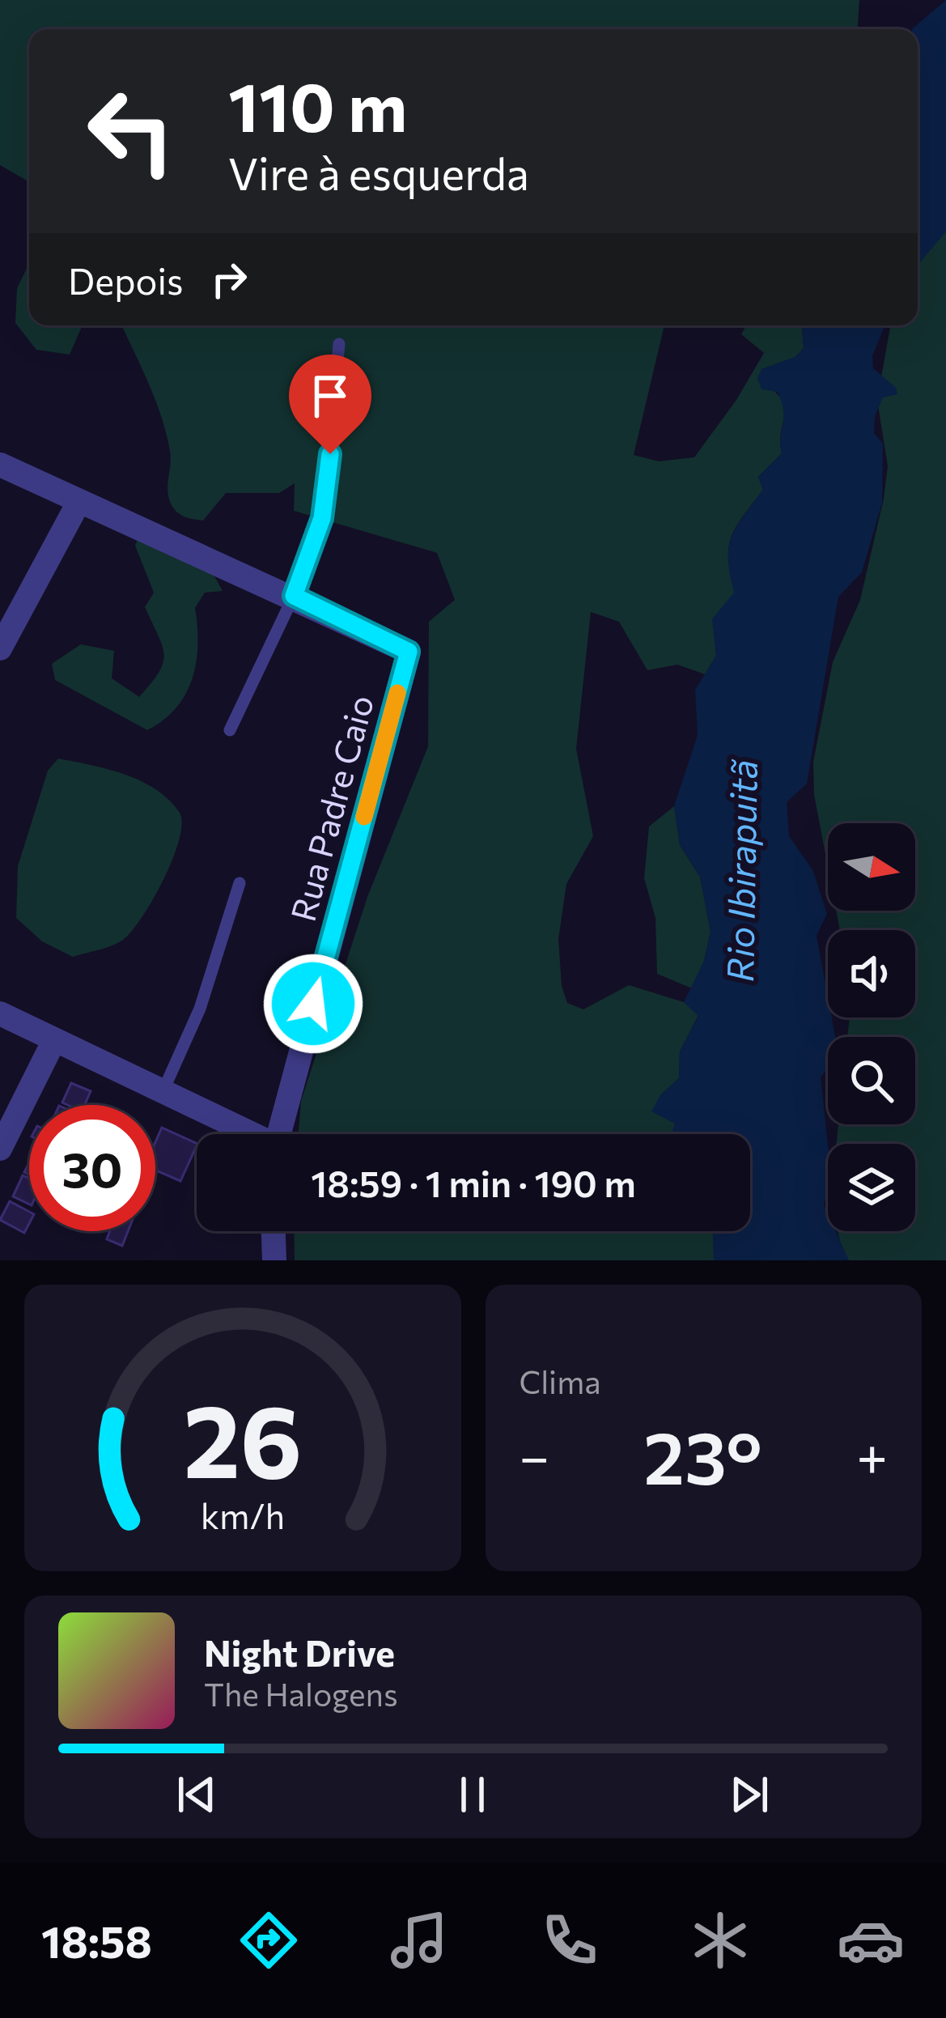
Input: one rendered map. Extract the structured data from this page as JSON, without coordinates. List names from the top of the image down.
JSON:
{
  "streets": {
    "street": ["Rua Padre Caio"]
  },
  "water": ["Rio Ibirapuitã"],
  "north": "right",
  "page": {
    "turn": ["110 m", "Vire à esquerda"],
    "then": "Depois",
    "limit": "30",
    "trip": "18:59 · 1 min · 190 m",
    "tile": "Clima",
    "heat": ["−", "23°", "+"],
    "song": ["Night Drive", "The Halogens"],
    "tabs": "18:58",
    "gauge": ["26", "km/h"]
  }
}
